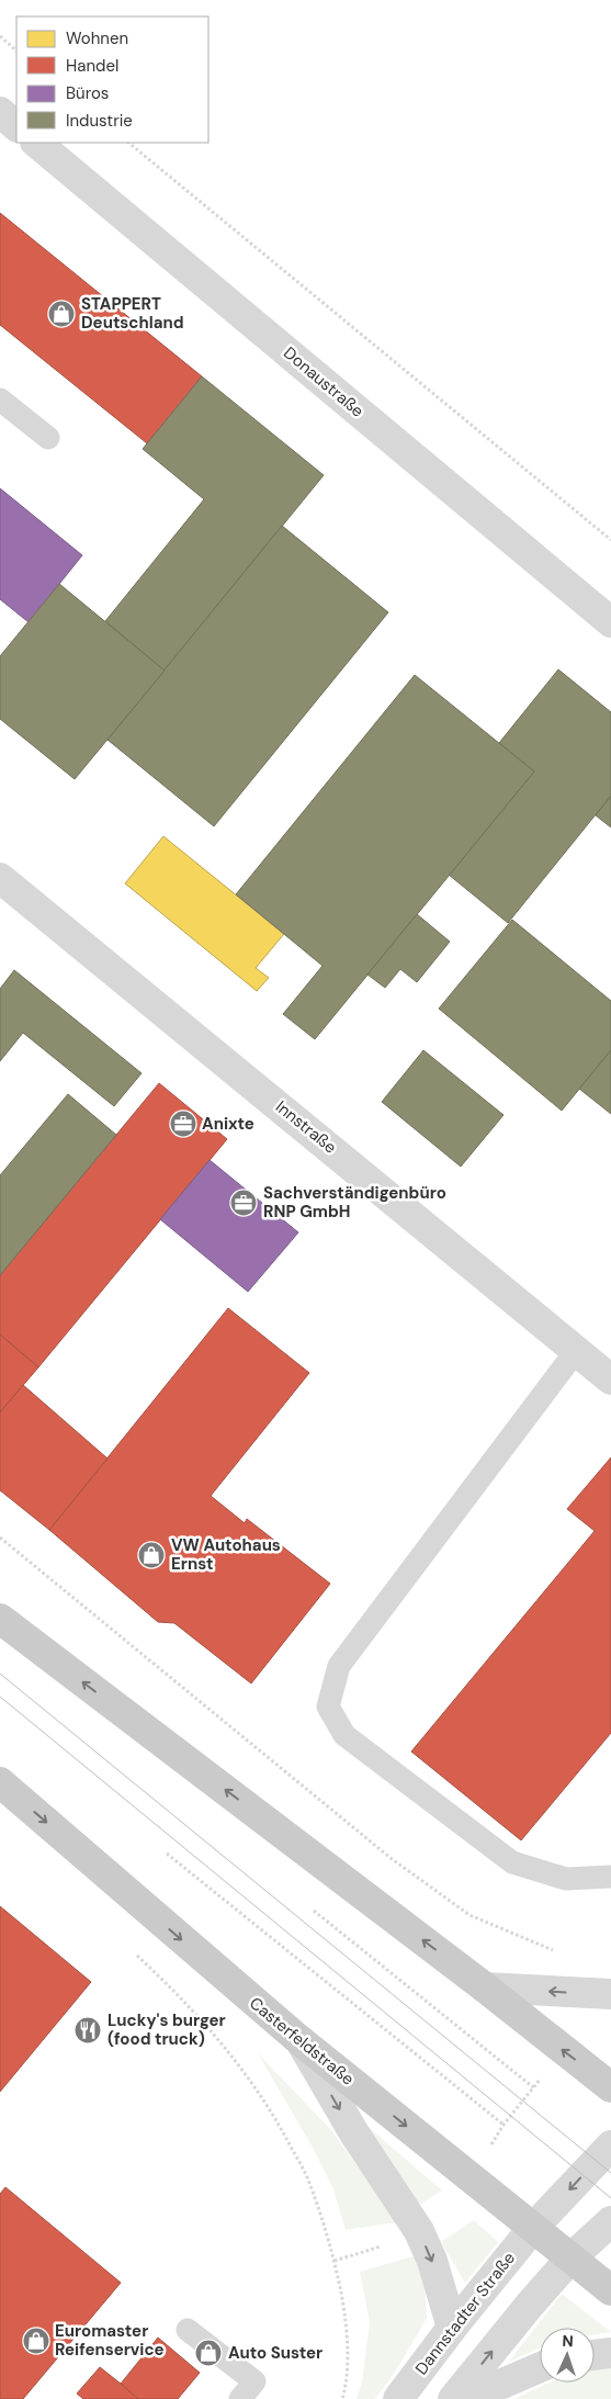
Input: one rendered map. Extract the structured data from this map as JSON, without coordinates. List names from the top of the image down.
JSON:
{
  "streets": {
    "main road": ["Casterfeldstraße"],
    "street": ["Donaustraße", "Innstraße", "Dannstadter Straße"]
  },
  "crossings": [
    ["Casterfeldstraße", "Dannstadter Straße"]
  ],
  "places": {
    "shop": [
      "STAPPERT Deutschland",
      "VW Autohaus Ernst",
      "Euromaster Reifenservice",
      "Auto Suster"
    ],
    "office": ["Anixte", "Sachverständigenbüro RNP GmbH"],
    "restaurant": ["Lucky's burger (food truck)"]
  },
  "legend": [
    "Wohnen",
    "Handel",
    "Büros",
    "Industrie"
  ],
  "north": "top"
}
